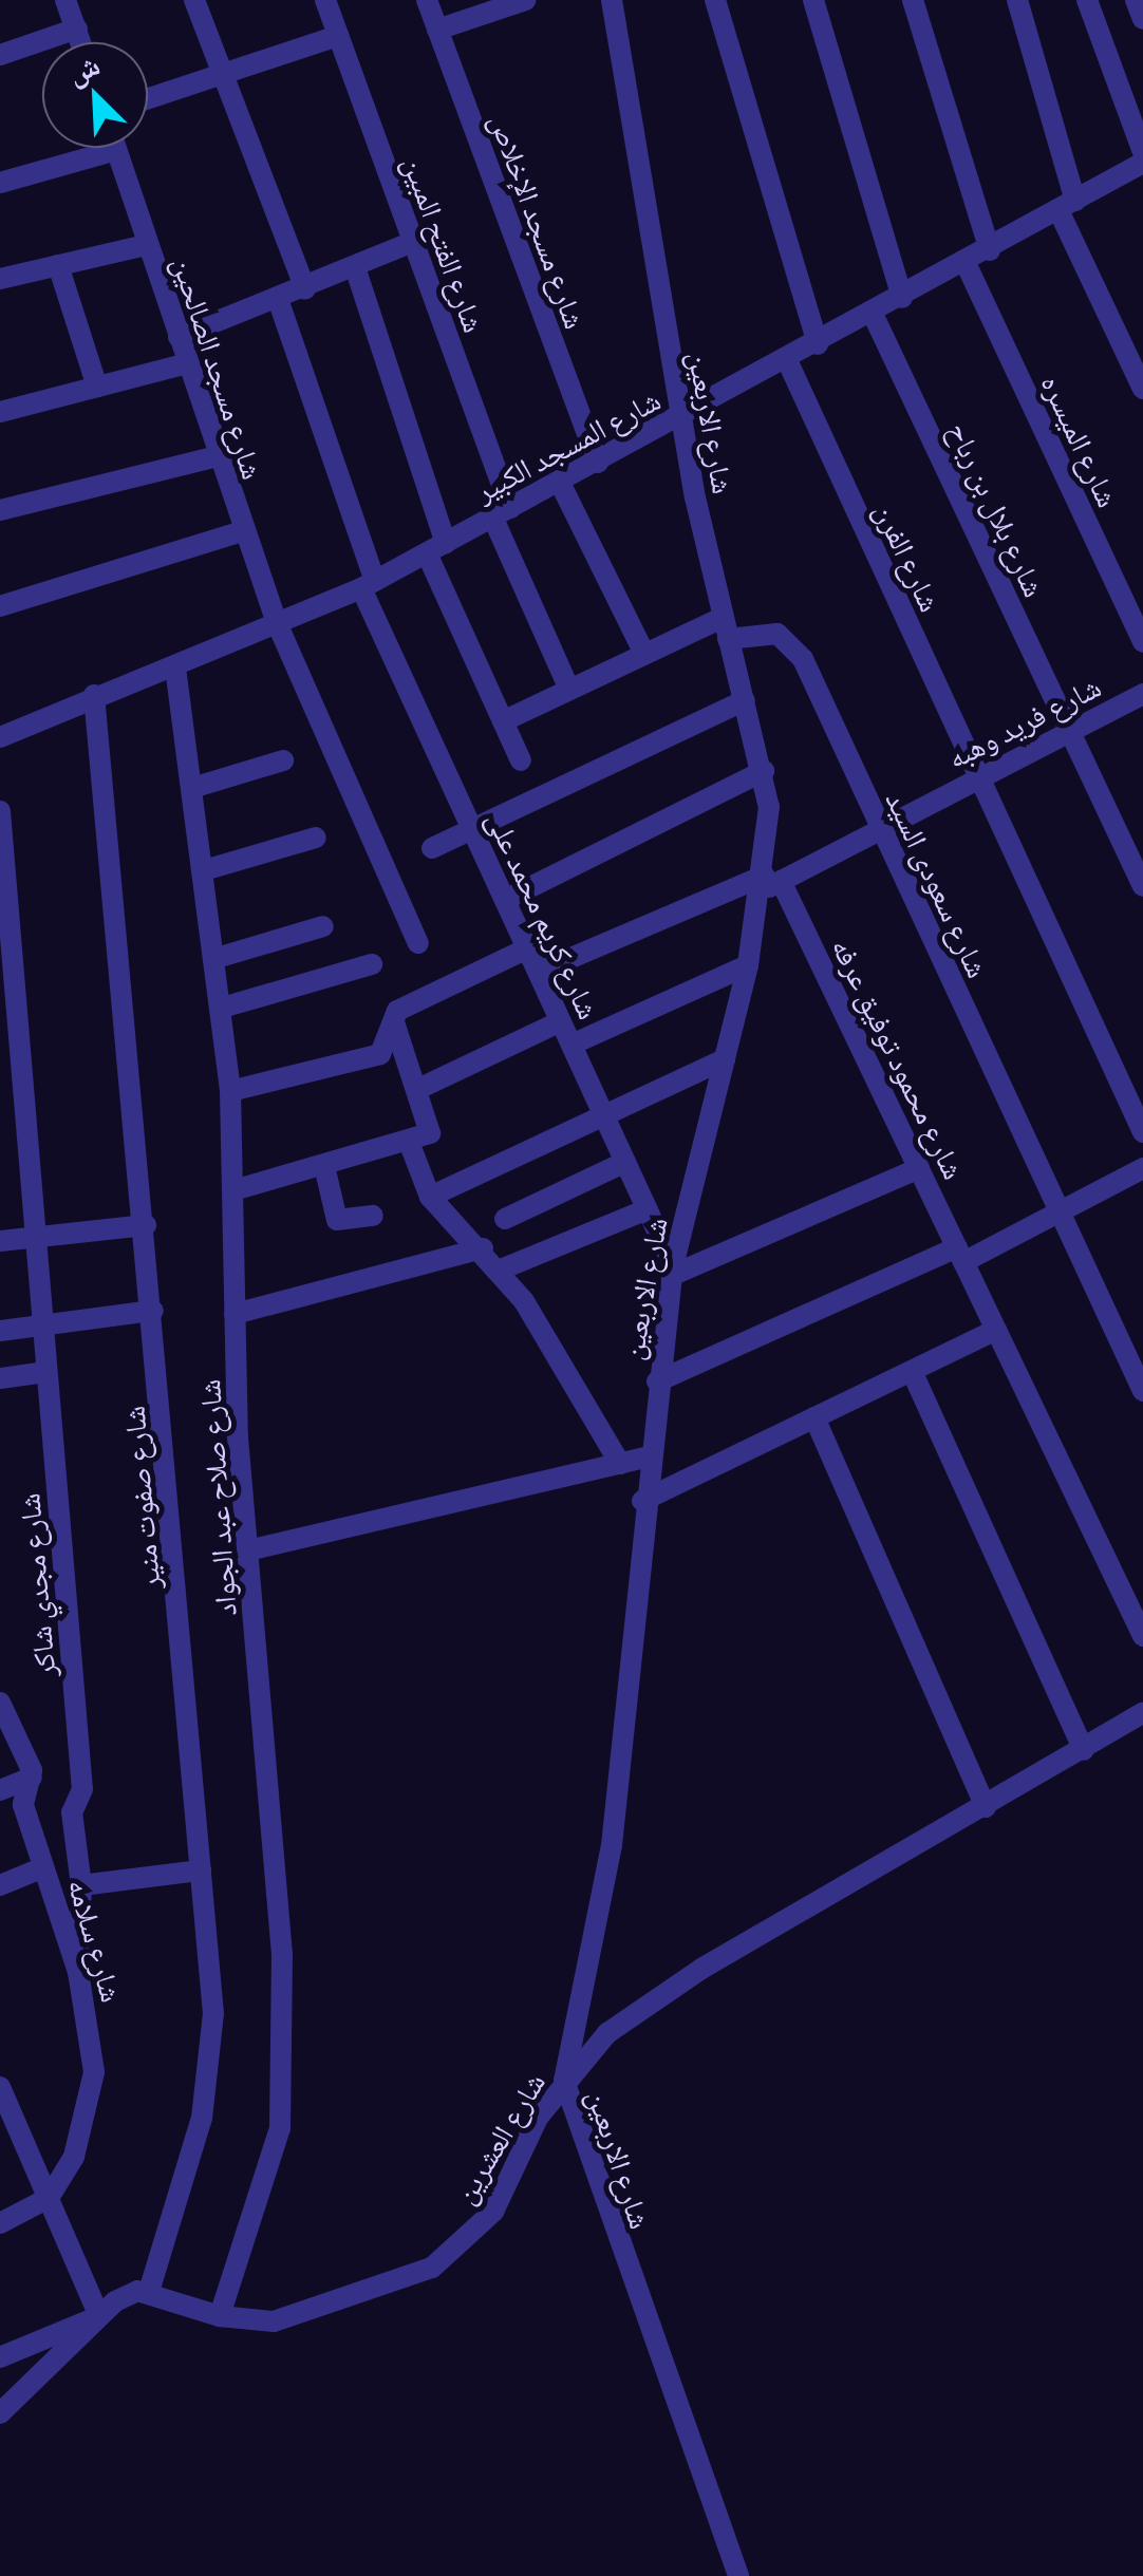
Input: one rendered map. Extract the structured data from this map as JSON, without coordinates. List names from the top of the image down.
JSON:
{
  "streets": {
    "street": [
      "شارع مسجد الإخلاص",
      "شارع الفتح المبين",
      "شارع مسجد الصالحين",
      "شارع الاربعين",
      "شارع الميسره",
      "شارع المسجد الكبير",
      "شارع بلال بن رباح",
      "شارع الفرن",
      "شارع فريد وهبه",
      "شارع سعودى السيد",
      "شارع كريم محمد على",
      "شارع محمود توفيق عرفه",
      "شارع صفوت منير",
      "شارع صلاح عبد الجواد",
      "شارع مجدي شاكر",
      "شارع سلامه",
      "شارع العشرين"
    ]
  },
  "crossings": [
    ["شارع مسجد الإخلاص", "شارع المسجد الكبير"],
    ["شارع الفتح المبين", "شارع المسجد الكبير"],
    ["شارع مسجد الصالحين", "شارع المسجد الكبير"],
    ["شارع الاربعين", "شارع المسجد الكبير"],
    ["شارع الاربعين", "شارع فريد وهبه"],
    ["شارع الاربعين", "شارع سعودى السيد"],
    ["شارع الاربعين", "شارع كريم محمد على"],
    ["شارع الاربعين", "شارع محمود توفيق عرفه"],
    ["شارع الاربعين", "شارع العشرين"],
    ["شارع الميسره", "شارع المسجد الكبير"],
    ["شارع المسجد الكبير", "شارع بلال بن رباح"],
    ["شارع المسجد الكبير", "شارع الفرن"],
    ["شارع المسجد الكبير", "شارع كريم محمد على"],
    ["شارع المسجد الكبير", "شارع صفوت منير"],
    ["شارع المسجد الكبير", "شارع صلاح عبد الجواد"],
    ["شارع بلال بن رباح", "شارع فريد وهبه"],
    ["شارع الفرن", "شارع فريد وهبه"],
    ["شارع فريد وهبه", "شارع سعودى السيد"],
    ["شارع فريد وهبه", "شارع كريم محمد على"],
    ["شارع فريد وهبه", "شارع محمود توفيق عرفه"],
    ["شارع صفوت منير", "شارع العشرين"],
    ["شارع صلاح عبد الجواد", "شارع العشرين"],
    ["شارع مجدي شاكر", "شارع سلامه"]
  ],
  "north": "top left"
}
